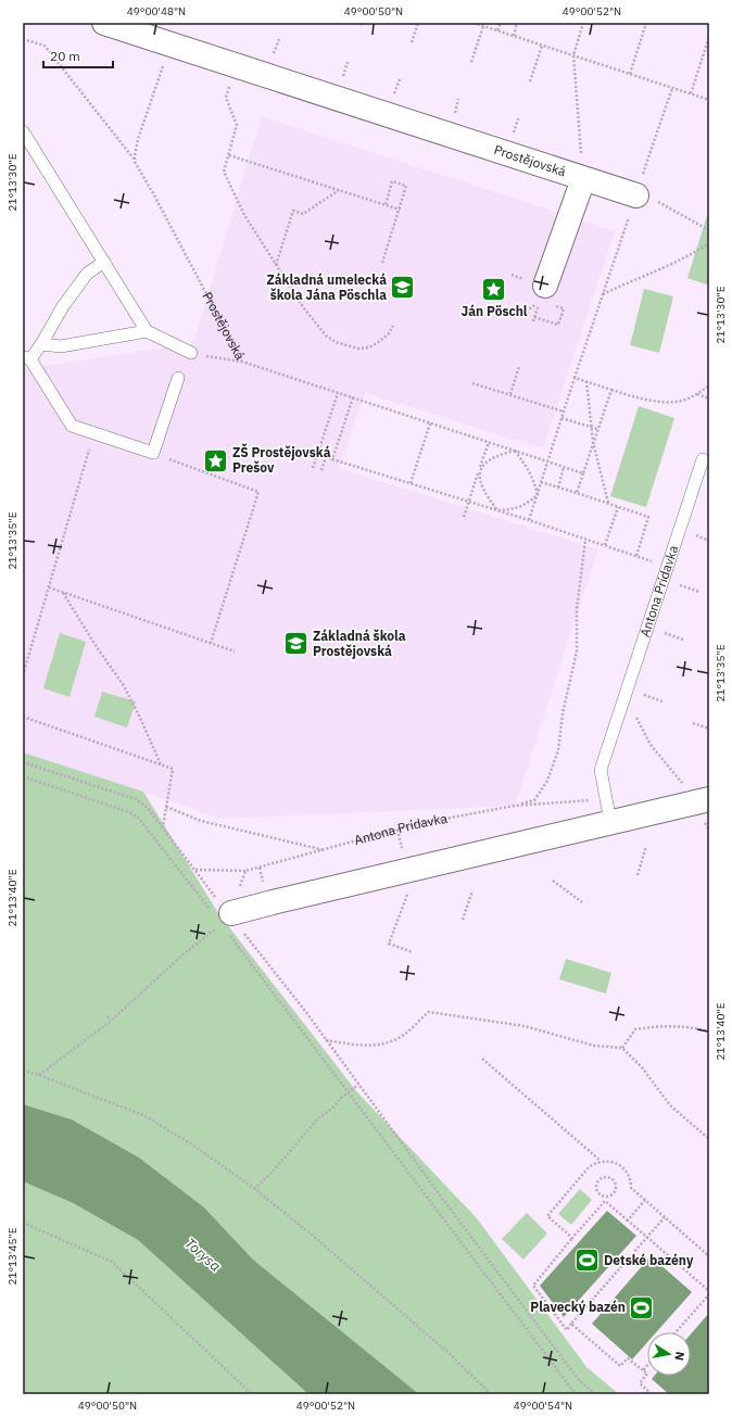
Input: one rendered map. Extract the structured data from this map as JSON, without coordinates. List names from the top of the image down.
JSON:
{
  "streets": {
    "street": ["Prostějovská"],
    "lane": ["Antona Prídavka"]
  },
  "water": ["Torysa"],
  "places": {
    "school or university": ["Základná umelecká škola Jána Pöschla", "Základná škola Prostějovská"],
    "place": ["Ján Pöschl", "ZŠ Prostějovská Prešov"],
    "sports": ["Detské bazény", "Plavecký bazén"]
  },
  "scale_bar": "20 m",
  "north": "right",
  "coordinates": [
    "49°00'48\"N",
    "49°00'50\"N",
    "49°00'52\"N",
    "21°13'30\"E",
    "21°13'35\"E",
    "21°13'40\"E",
    "21°13'45\"E",
    "49°00'54\"N"
  ]
}
